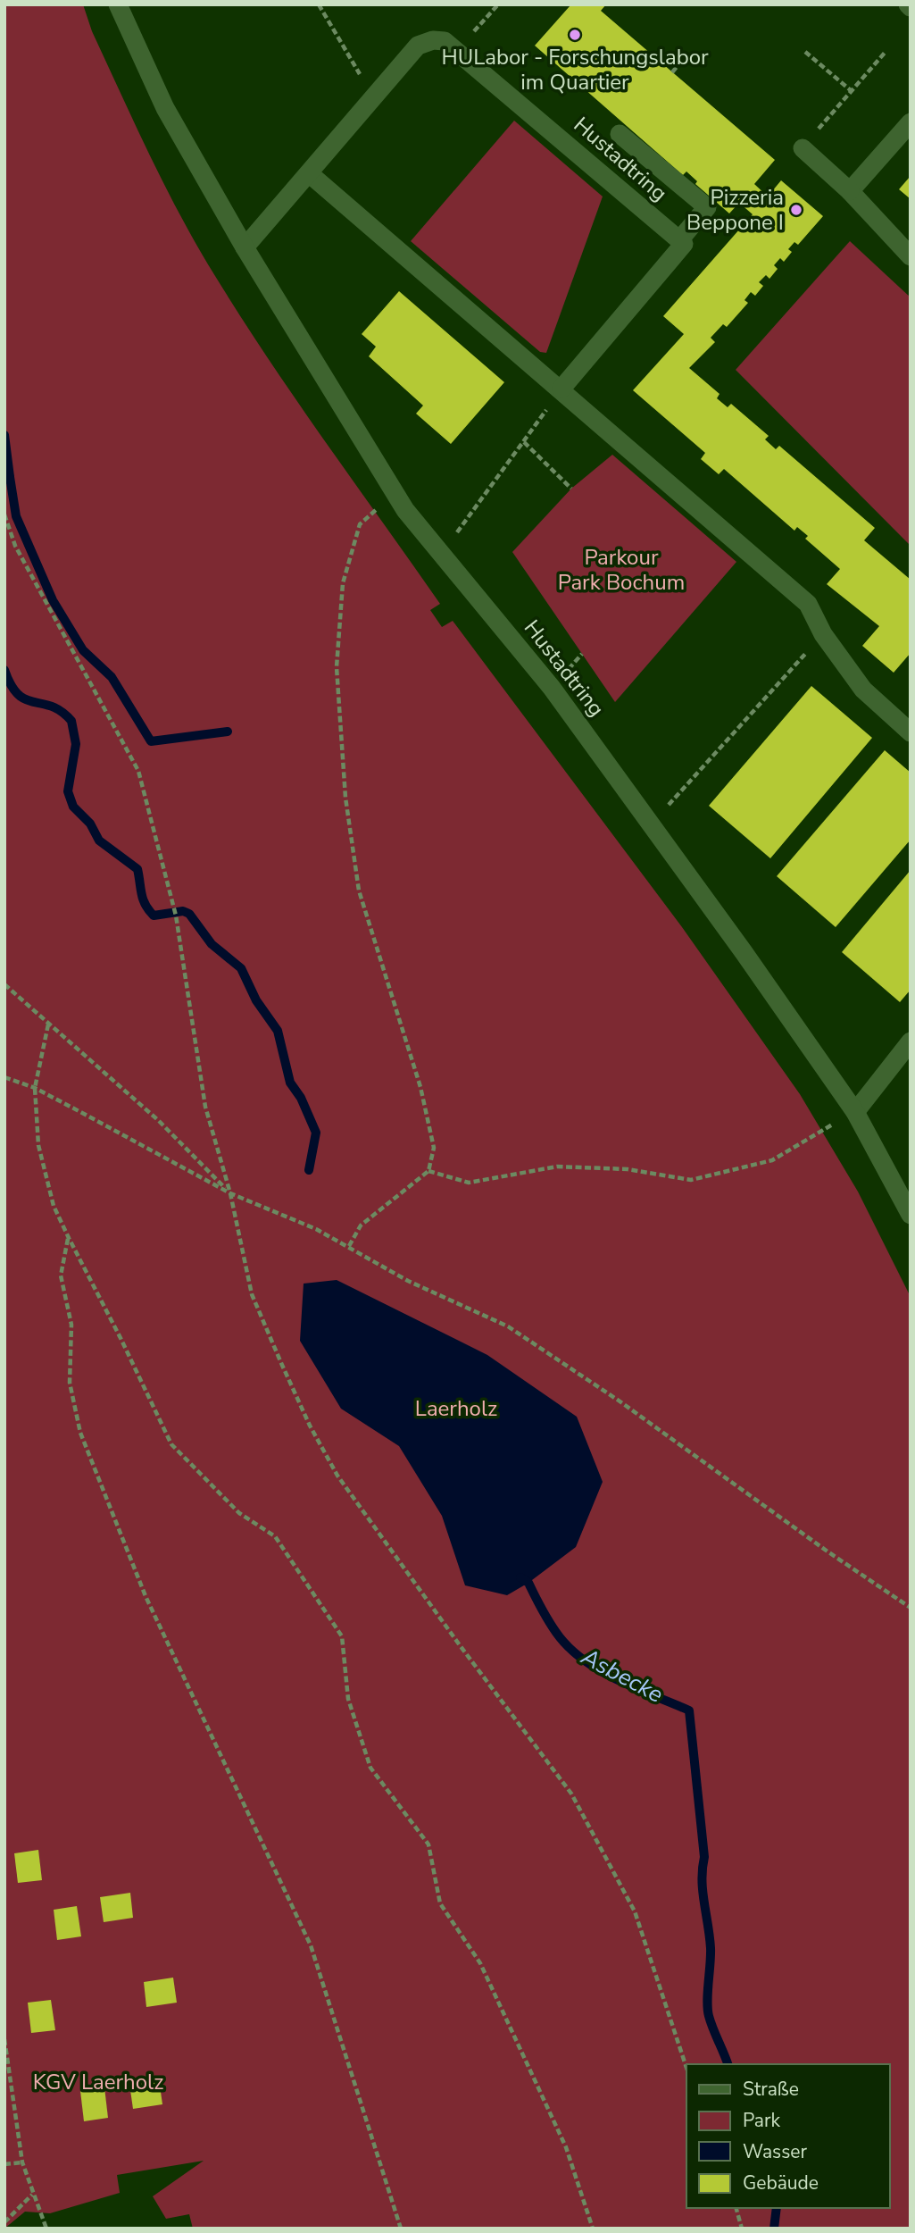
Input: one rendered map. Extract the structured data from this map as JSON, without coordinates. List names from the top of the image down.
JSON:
{
  "streets": {
    "street": ["Hustadtring"]
  },
  "water": ["Asbecke"],
  "parks": ["Parkour Park Bochum", "Laerholz", "KGV Laerholz"],
  "places": ["HULabor - Forschungslabor im Quartier", "Pizzeria Beppone I"],
  "legend": [
    "Straße",
    "Park",
    "Wasser",
    "Gebäude"
  ]
}
